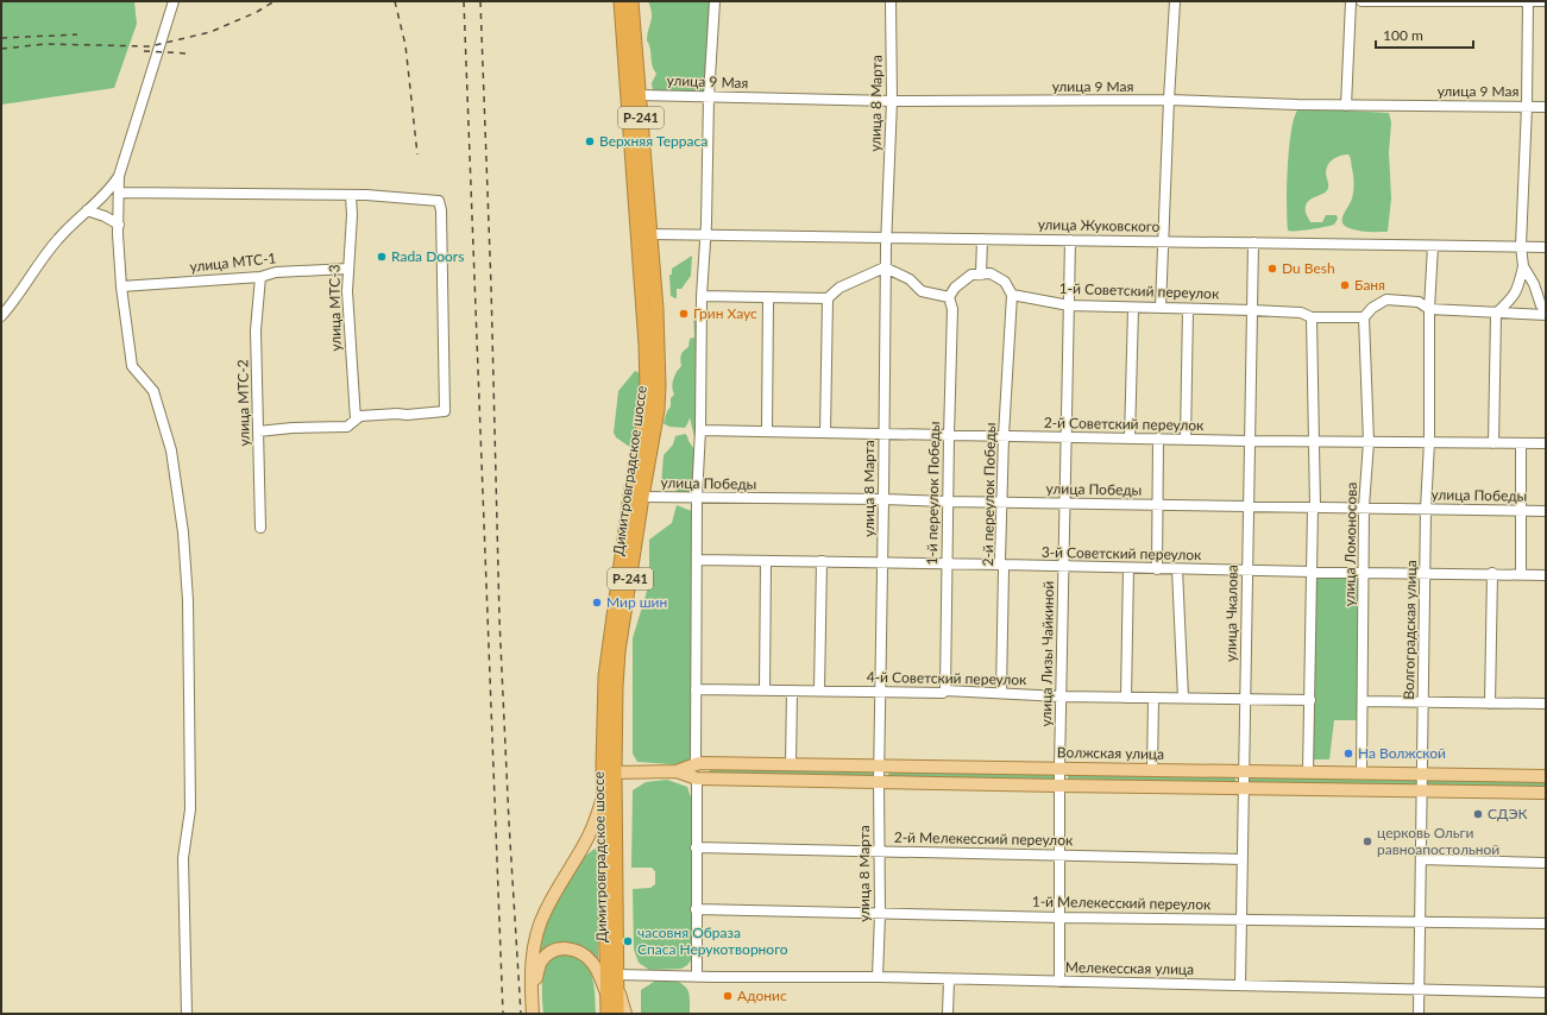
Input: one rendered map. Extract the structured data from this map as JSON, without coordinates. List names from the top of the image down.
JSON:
{
  "streets": {
    "highway": ["Р-241", "Димитровградское шоссе"],
    "main road": ["Волжская улица"],
    "street": [
      "улица 9 Мая",
      "улица 8 Марта",
      "улица Жуковского",
      "улица МТС-1",
      "1-й Советский переулок",
      "улица МТС-3",
      "улица МТС-2",
      "2-й Советский переулок",
      "улица Победы",
      "1-й переулок Победы",
      "2-й переулок Победы",
      "улица Ломоносова",
      "3-й Советский переулок",
      "улица Чкалова",
      "Волгоградская улица",
      "улица Лизы Чайкиной",
      "4-й Советский переулок",
      "2-й Мелекесский переулок",
      "1-й Мелекесский переулок",
      "Мелекесская улица"
    ]
  },
  "crossings": [
    ["улица 9 Мая", "улица 8 Марта"],
    ["улица 9 Мая", "Димитровградское шоссе"],
    ["улица 8 Марта", "улица Жуковского"],
    ["улица 8 Марта", "2-й Советский переулок"],
    ["улица 8 Марта", "улица Победы"],
    ["улица 8 Марта", "3-й Советский переулок"],
    ["улица 8 Марта", "4-й Советский переулок"],
    ["улица 8 Марта", "Волжская улица"],
    ["улица 8 Марта", "2-й Мелекесский переулок"],
    ["улица 8 Марта", "1-й Мелекесский переулок"],
    ["улица 8 Марта", "Мелекесская улица"],
    ["Р-241", "Димитровградское шоссе"],
    ["Р-241", "Мелекесская улица"],
    ["улица Жуковского", "Димитровградское шоссе"],
    ["улица Жуковского", "улица Чкалова"],
    ["улица Жуковского", "Волгоградская улица"],
    ["улица Жуковского", "улица Лизы Чайкиной"],
    ["улица МТС-1", "улица МТС-3"],
    ["улица МТС-1", "улица МТС-2"],
    ["1-й Советский переулок", "2-й переулок Победы"],
    ["1-й Советский переулок", "улица Ломоносова"],
    ["1-й Советский переулок", "улица Чкалова"],
    ["1-й Советский переулок", "улица Лизы Чайкиной"],
    ["2-й Советский переулок", "1-й переулок Победы"],
    ["2-й Советский переулок", "2-й переулок Победы"],
    ["2-й Советский переулок", "улица Ломоносова"],
    ["2-й Советский переулок", "улица Чкалова"],
    ["2-й Советский переулок", "Волгоградская улица"],
    ["2-й Советский переулок", "улица Лизы Чайкиной"],
    ["Димитровградское шоссе", "улица Победы"],
    ["Димитровградское шоссе", "Волжская улица"],
    ["Димитровградское шоссе", "Мелекесская улица"],
    ["улица Победы", "1-й переулок Победы"],
    ["улица Победы", "2-й переулок Победы"],
    ["улица Победы", "улица Ломоносова"],
    ["улица Победы", "улица Чкалова"],
    ["улица Победы", "Волгоградская улица"],
    ["улица Победы", "улица Лизы Чайкиной"],
    ["1-й переулок Победы", "3-й Советский переулок"],
    ["1-й переулок Победы", "4-й Советский переулок"],
    ["2-й переулок Победы", "3-й Советский переулок"],
    ["2-й переулок Победы", "4-й Советский переулок"],
    ["улица Ломоносова", "3-й Советский переулок"],
    ["улица Ломоносова", "Волжская улица"],
    ["3-й Советский переулок", "улица Чкалова"],
    ["3-й Советский переулок", "Волгоградская улица"],
    ["3-й Советский переулок", "улица Лизы Чайкиной"],
    ["улица Чкалова", "4-й Советский переулок"],
    ["улица Чкалова", "Волжская улица"],
    ["улица Чкалова", "2-й Мелекесский переулок"],
    ["улица Чкалова", "1-й Мелекесский переулок"],
    ["улица Чкалова", "Мелекесская улица"],
    ["Волгоградская улица", "Волжская улица"],
    ["Волгоградская улица", "1-й Мелекесский переулок"],
    ["Волгоградская улица", "Мелекесская улица"],
    ["улица Лизы Чайкиной", "4-й Советский переулок"],
    ["улица Лизы Чайкиной", "Волжская улица"],
    ["улица Лизы Чайкиной", "2-й Мелекесский переулок"],
    ["улица Лизы Чайкиной", "1-й Мелекесский переулок"],
    ["улица Лизы Чайкиной", "Мелекесская улица"]
  ],
  "places": [
    "Верхняя Терраса",
    "Rada Doors",
    "Du Besh",
    "Баня",
    "Грин Хаус",
    "Мир шин",
    "На Волжской",
    "СДЭК",
    "церковь Ольги равноапостольной",
    "часовня Образа Спаса Нерукотворного",
    "Адонис"
  ],
  "scale_bar": "100 m"
}
